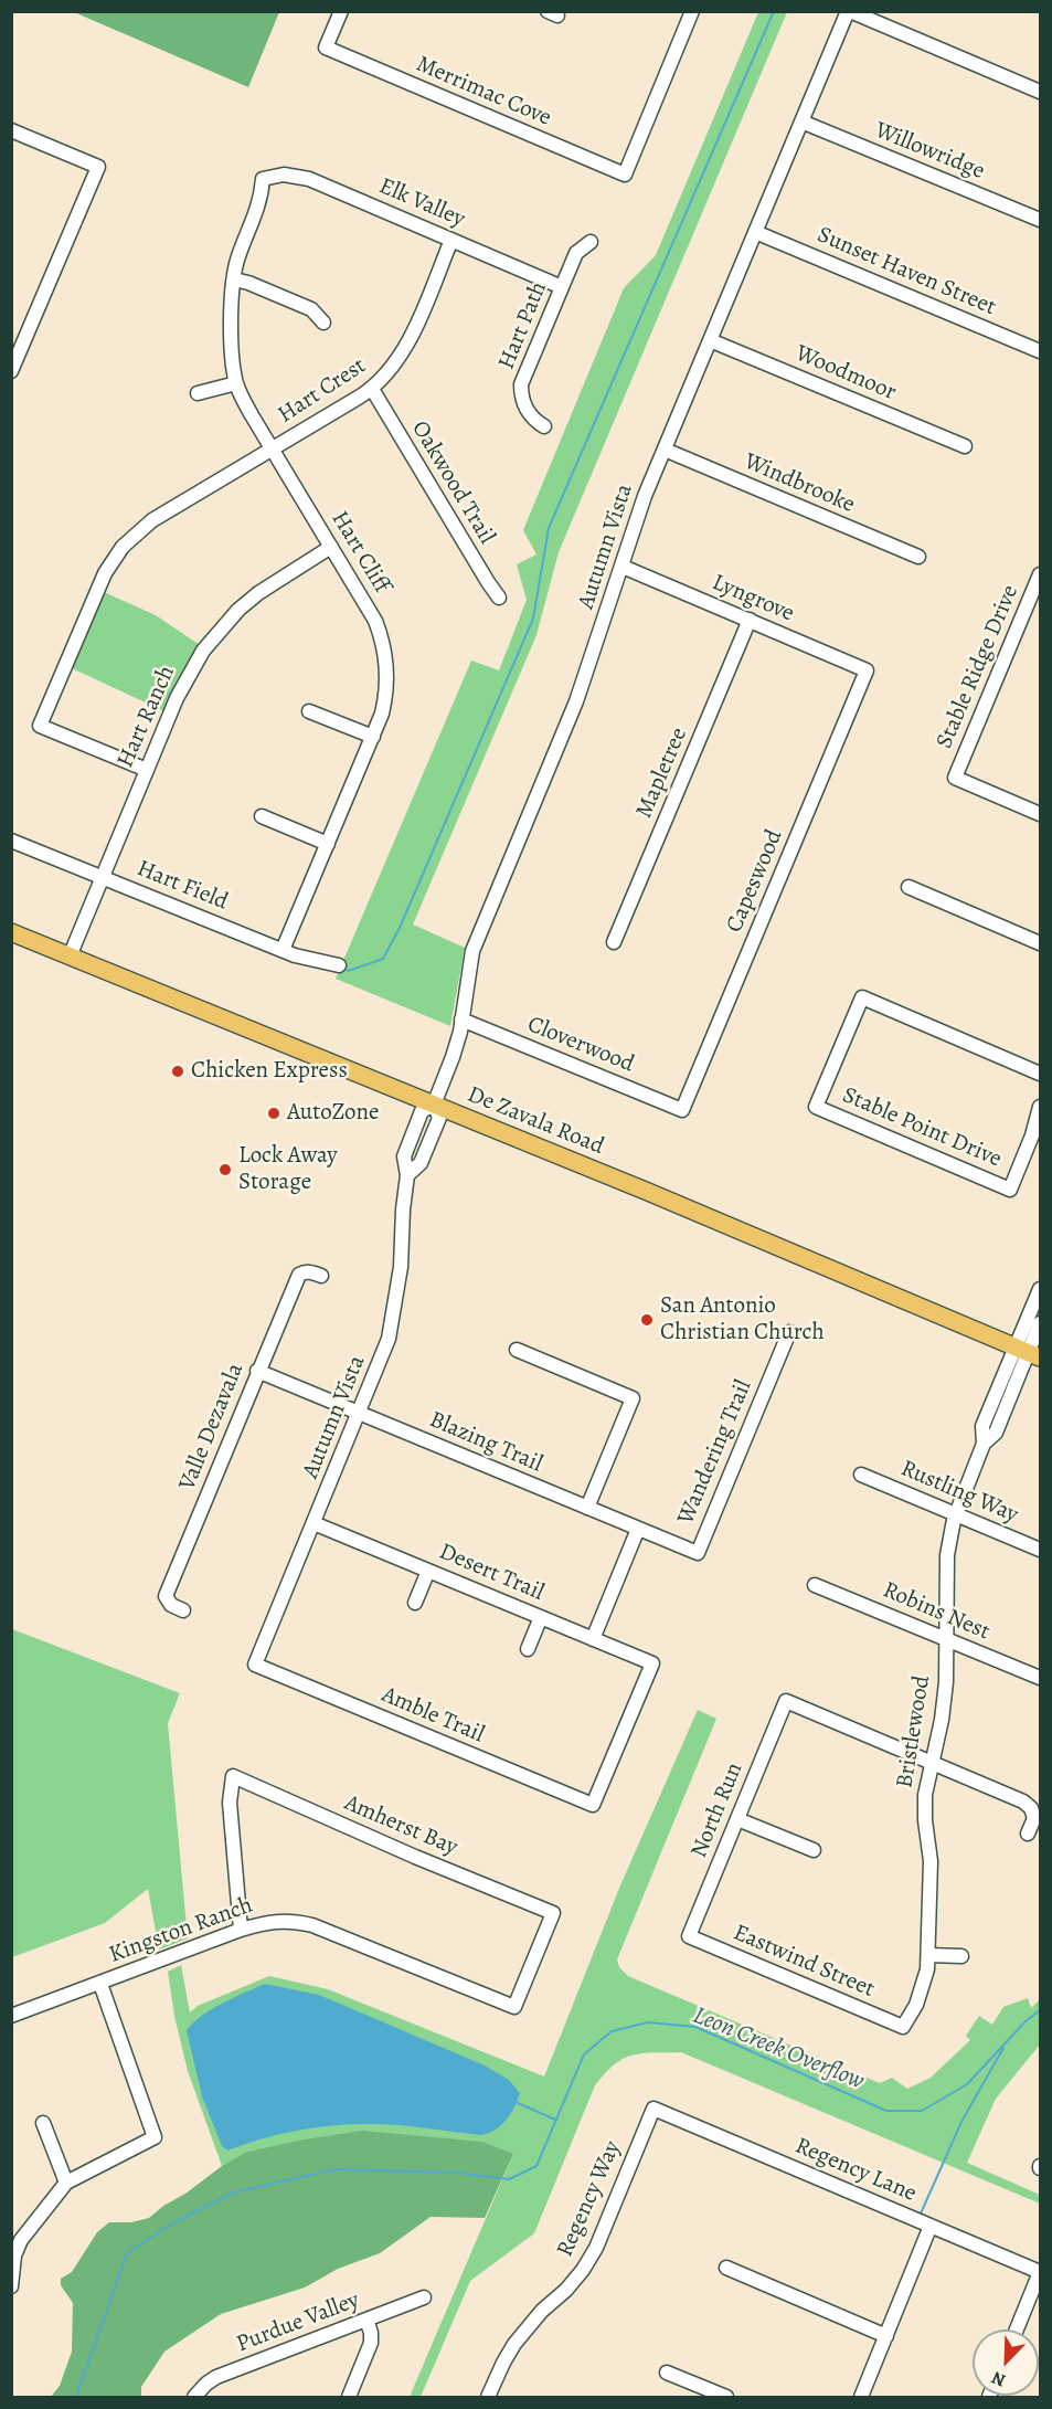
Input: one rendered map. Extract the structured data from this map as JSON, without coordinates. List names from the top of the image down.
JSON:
{
  "streets": {
    "main road": ["De Zavala Road"],
    "street": [
      "Merrimac Cove",
      "Willowridge",
      "Elk Valley",
      "Sunset Haven Street",
      "Hart Path",
      "Woodmoor",
      "Hart Crest",
      "Oakwood Trail",
      "Windbrooke",
      "Autumn Vista",
      "Hart Cliff",
      "Lyngrove",
      "Stable Ridge Drive",
      "Hart Ranch",
      "Mapletree",
      "Capeswood",
      "Hart Field",
      "Cloverwood",
      "Stable Point Drive",
      "Valle Dezavala",
      "Blazing Trail",
      "Wandering Trail",
      "Rustling Way",
      "Desert Trail",
      "Robins Nest",
      "Amble Trail",
      "Bristlewood",
      "North Run",
      "Amherst Bay",
      "Kingston Ranch",
      "Eastwind Street",
      "Regency Lane",
      "Regency Way",
      "Purdue Valley"
    ]
  },
  "crossings": [
    ["Willowridge", "Autumn Vista"],
    ["Elk Valley", "Hart Path"],
    ["Elk Valley", "Hart Crest"],
    ["Elk Valley", "Hart Cliff"],
    ["Sunset Haven Street", "Autumn Vista"],
    ["Woodmoor", "Autumn Vista"],
    ["Hart Crest", "Oakwood Trail"],
    ["Hart Crest", "Hart Cliff"],
    ["Hart Crest", "Hart Ranch"],
    ["Windbrooke", "Autumn Vista"],
    ["Autumn Vista", "Lyngrove"],
    ["Autumn Vista", "Cloverwood"],
    ["Autumn Vista", "De Zavala Road"],
    ["Autumn Vista", "Blazing Trail"],
    ["Autumn Vista", "Desert Trail"],
    ["Autumn Vista", "Amble Trail"],
    ["Hart Cliff", "Hart Ranch"],
    ["Hart Cliff", "Hart Field"],
    ["Lyngrove", "Mapletree"],
    ["Lyngrove", "Capeswood"],
    ["Hart Ranch", "Hart Field"],
    ["Hart Ranch", "De Zavala Road"],
    ["Capeswood", "Cloverwood"],
    ["De Zavala Road", "Bristlewood"],
    ["Valle Dezavala", "Blazing Trail"],
    ["Blazing Trail", "Wandering Trail"],
    ["Rustling Way", "Bristlewood"],
    ["Desert Trail", "Amble Trail"],
    ["Robins Nest", "Bristlewood"],
    ["Bristlewood", "North Run"],
    ["Bristlewood", "Eastwind Street"],
    ["North Run", "Eastwind Street"],
    ["Amherst Bay", "Kingston Ranch"],
    ["Regency Lane", "Regency Way"]
  ],
  "water": ["Leon Creek Overflow"],
  "places": [
    "Chicken Express",
    "AutoZone",
    "Lock Away Storage",
    "San Antonio Christian Church"
  ],
  "north": "bottom left"
}
